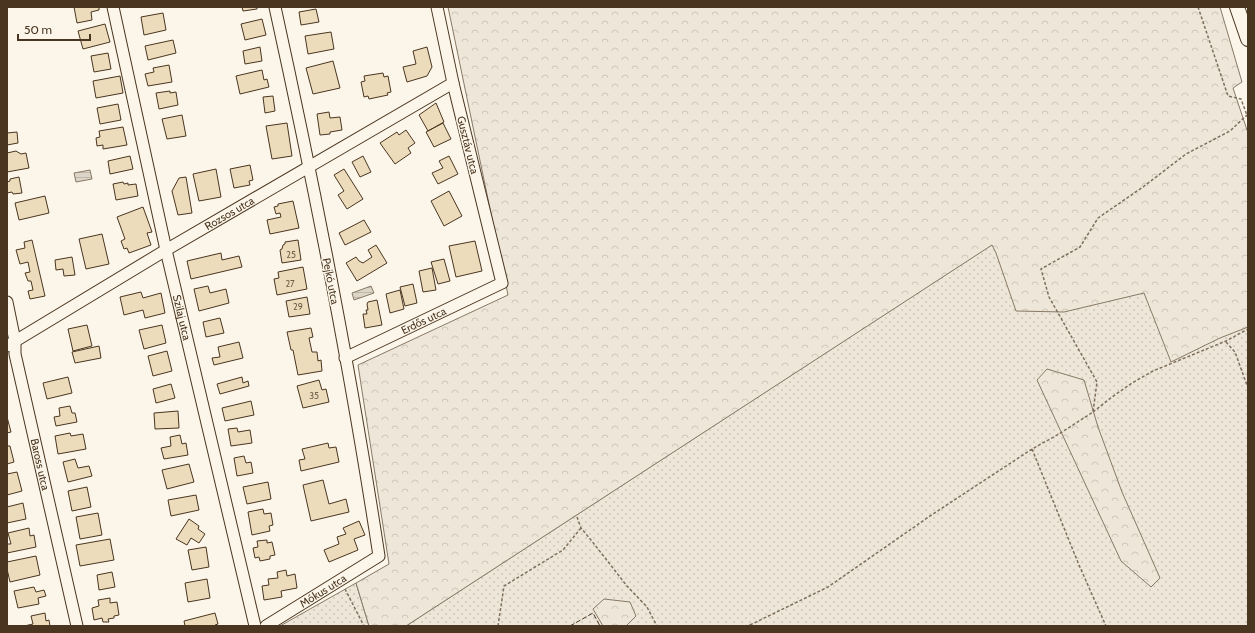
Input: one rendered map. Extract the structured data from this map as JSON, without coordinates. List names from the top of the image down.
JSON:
{
  "streets": {
    "street": [
      "Gusztáv utca",
      "Rozsos utca",
      "Pejkó utca",
      "Szilaj utca",
      "Erdős utca",
      "Baross utca",
      "Mókus utca"
    ]
  },
  "crossings": [
    ["Gusztáv utca", "Rozsos utca"],
    ["Gusztáv utca", "Erdős utca"],
    ["Rozsos utca", "Pejkó utca"],
    ["Rozsos utca", "Szilaj utca"],
    ["Rozsos utca", "Baross utca"],
    ["Pejkó utca", "Erdős utca"],
    ["Pejkó utca", "Mókus utca"]
  ],
  "house_numbers": [
    "25",
    "27",
    "29",
    "35"
  ],
  "scale_bar": "50 m"
}
